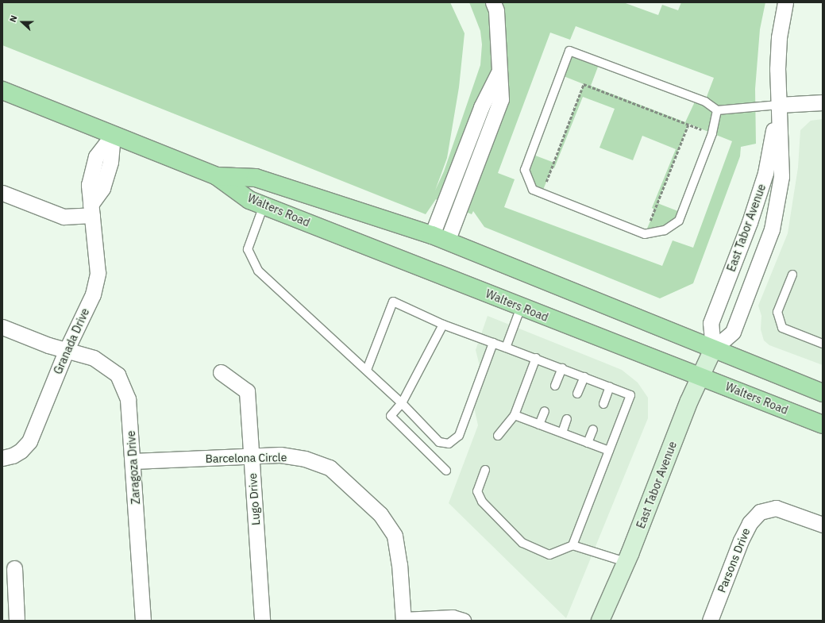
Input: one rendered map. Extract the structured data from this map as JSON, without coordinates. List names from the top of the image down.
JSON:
{
  "streets": {
    "main road": ["Walters Road", "East Tabor Avenue"],
    "street": [
      "Granada Drive",
      "Barcelona Circle",
      "Zaragoza Drive",
      "Lugo Drive",
      "Parsons Drive"
    ]
  },
  "crossings": [
    ["Walters Road", "East Tabor Avenue"],
    ["Granada Drive", "Zaragoza Drive"],
    ["Barcelona Circle", "Zaragoza Drive"],
    ["Barcelona Circle", "Lugo Drive"]
  ],
  "north": "left"
}
